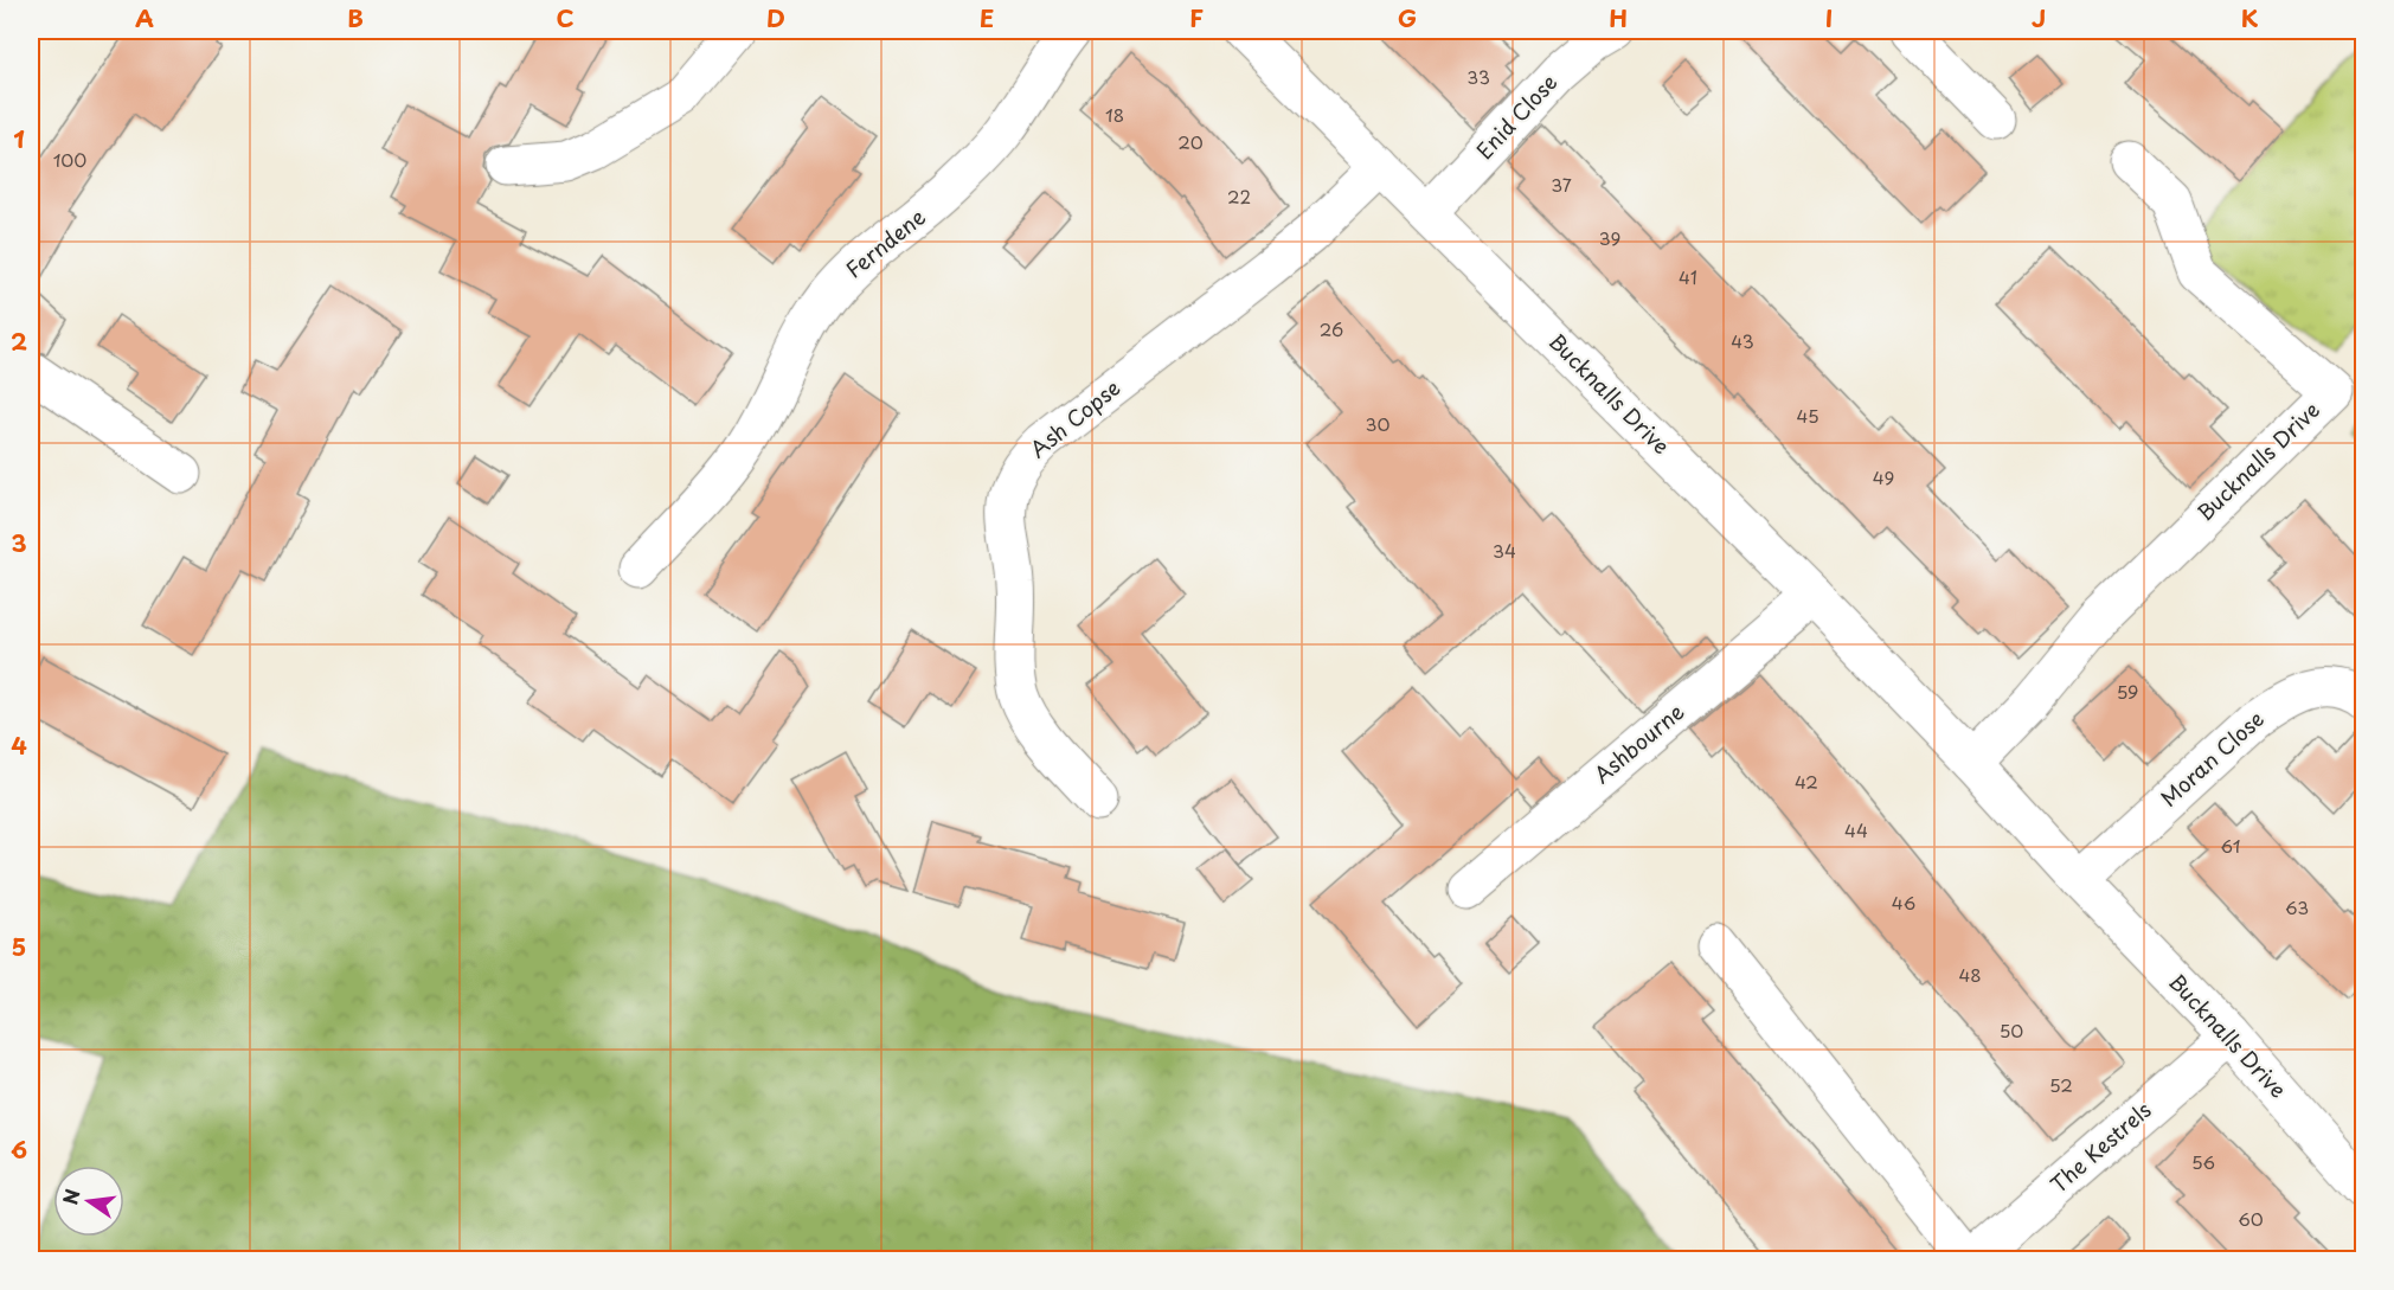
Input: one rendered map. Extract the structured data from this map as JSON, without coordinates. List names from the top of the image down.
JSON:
{
  "streets": {
    "street": [
      "Enid Close",
      "Ferndene",
      "Bucknalls Drive",
      "Ash Copse",
      "Ashbourne",
      "Moran Close",
      "The Kestrels"
    ]
  },
  "crossings": [
    ["Enid Close", "Bucknalls Drive"],
    ["Bucknalls Drive", "Ash Copse"],
    ["Bucknalls Drive", "Ashbourne"],
    ["Bucknalls Drive", "Moran Close"],
    ["Bucknalls Drive", "The Kestrels"]
  ],
  "house_numbers": [
    "33",
    "18",
    "20",
    "100",
    "37",
    "22",
    "39",
    "41",
    "26",
    "43",
    "45",
    "30",
    "49",
    "34",
    "59",
    "42",
    "44",
    "61",
    "46",
    "63",
    "48",
    "50",
    "52",
    "56",
    "60"
  ],
  "north": "left",
  "grid": {
    "columns": [
      "A",
      "B",
      "C",
      "D",
      "E",
      "F",
      "G",
      "H",
      "I",
      "J",
      "K"
    ],
    "rows": [
      "1",
      "2",
      "3",
      "4",
      "5",
      "6"
    ]
  }
}
